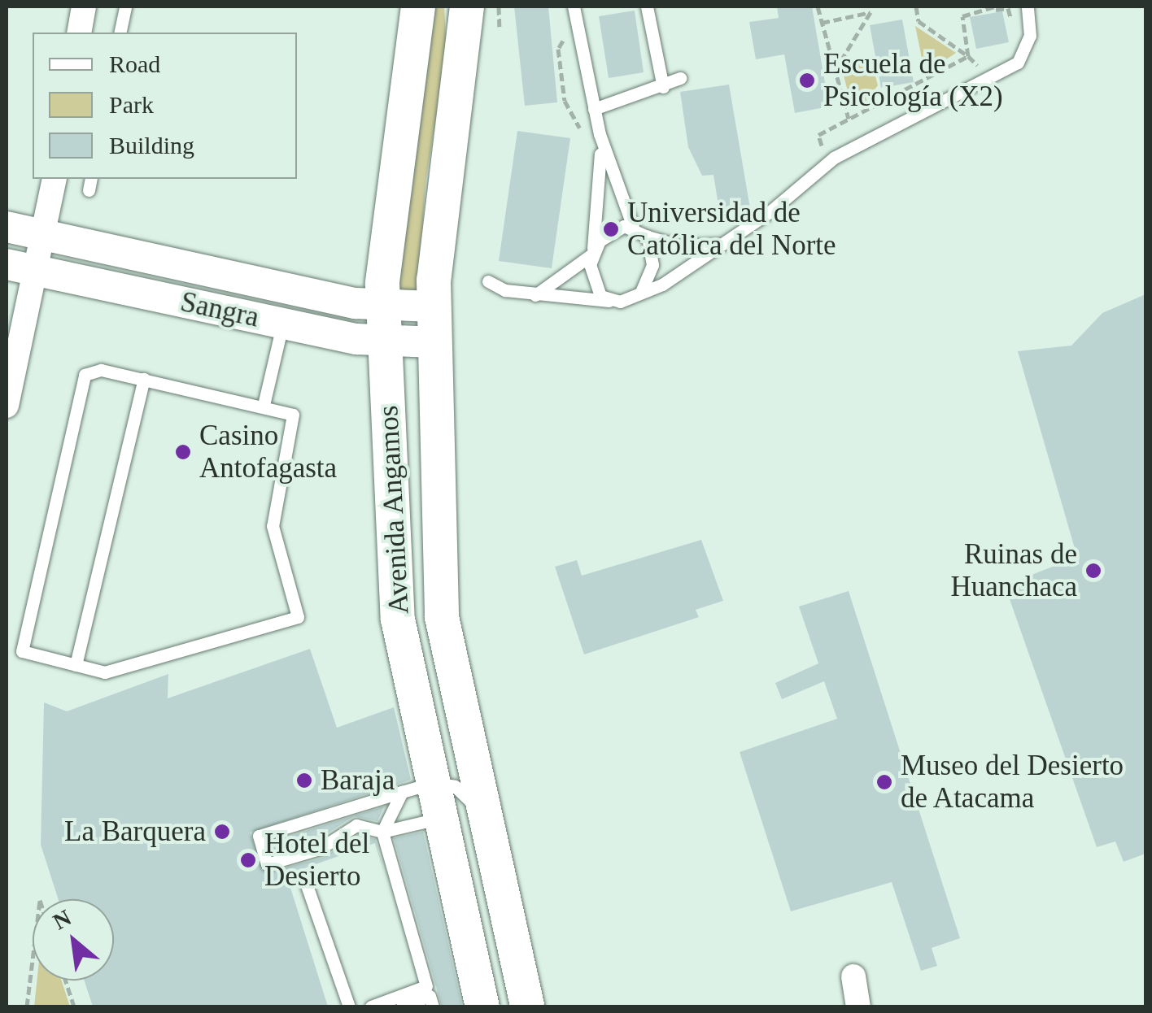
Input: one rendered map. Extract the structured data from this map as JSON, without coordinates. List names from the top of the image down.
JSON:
{
  "streets": {
    "main road": ["Avenida Angamos"],
    "street": ["Sangra"]
  },
  "crossings": [
    ["Sangra", "Avenida Angamos"]
  ],
  "places": [
    "Escuela de Psicología (X2)",
    "Universidad de Católica del Norte",
    "Casino Antofagasta",
    "Ruinas de Huanchaca",
    "Baraja",
    "Museo del Desierto de Atacama",
    "La Barquera",
    "Hotel del Desierto"
  ],
  "legend": ["Road", "Park", "Building"],
  "north": "top left"
}
